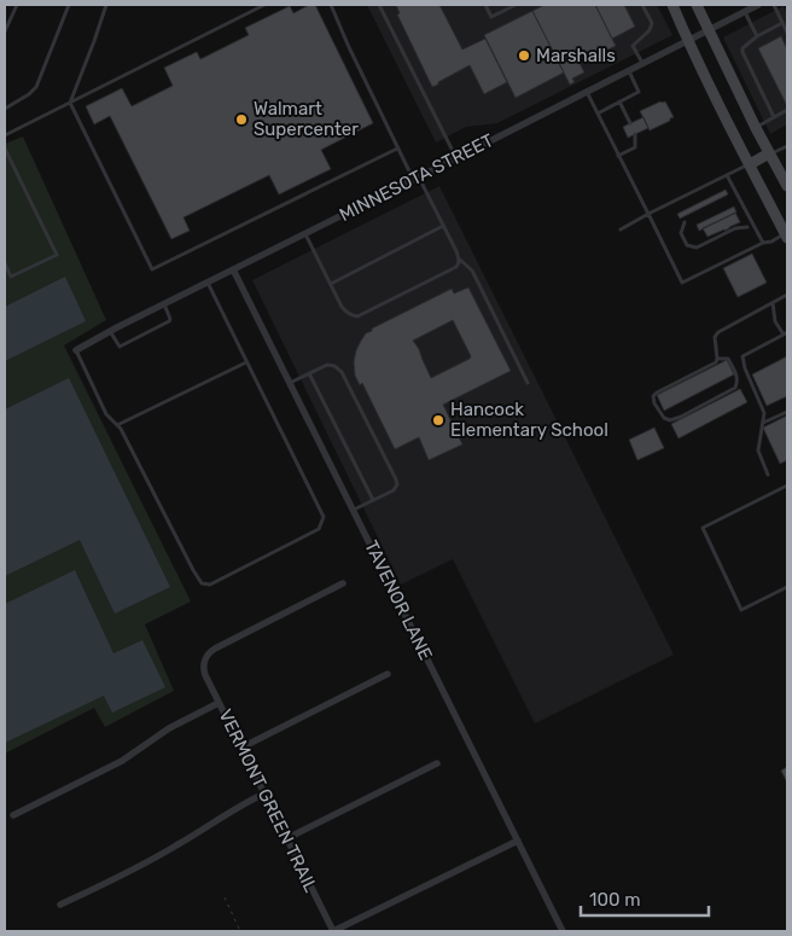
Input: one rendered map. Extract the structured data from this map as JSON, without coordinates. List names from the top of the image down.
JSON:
{
  "streets": {
    "street": ["MINNESOTA STREET", "TAVENOR LANE", "VERMONT GREEN TRAIL"]
  },
  "crossings": [
    ["MINNESOTA STREET", "TAVENOR LANE"]
  ],
  "places": ["Marshalls", "Walmart Supercenter", "Hancock Elementary School"],
  "scale_bar": "100 m"
}
